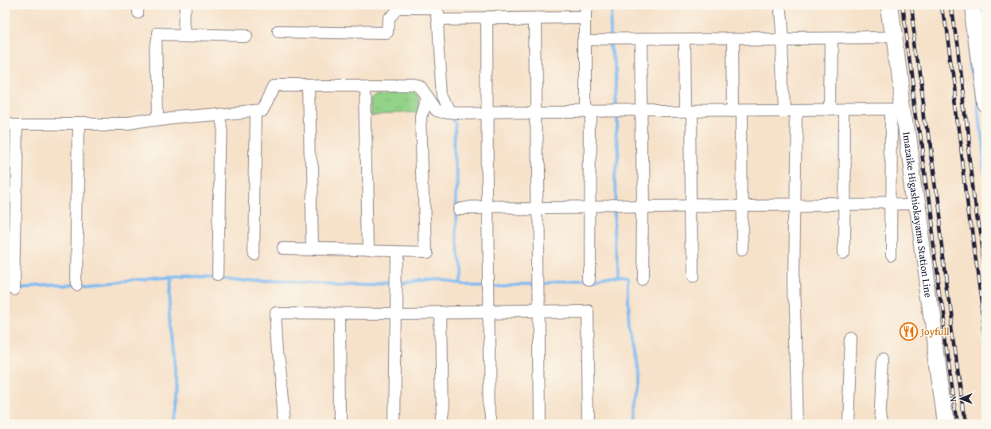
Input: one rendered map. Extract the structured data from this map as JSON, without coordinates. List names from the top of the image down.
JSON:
{
  "streets": {
    "main road": ["Imazaike Higashiokayama Station Line"]
  },
  "places": {
    "restaurant": ["Joyfull"]
  },
  "north": "left"
}
